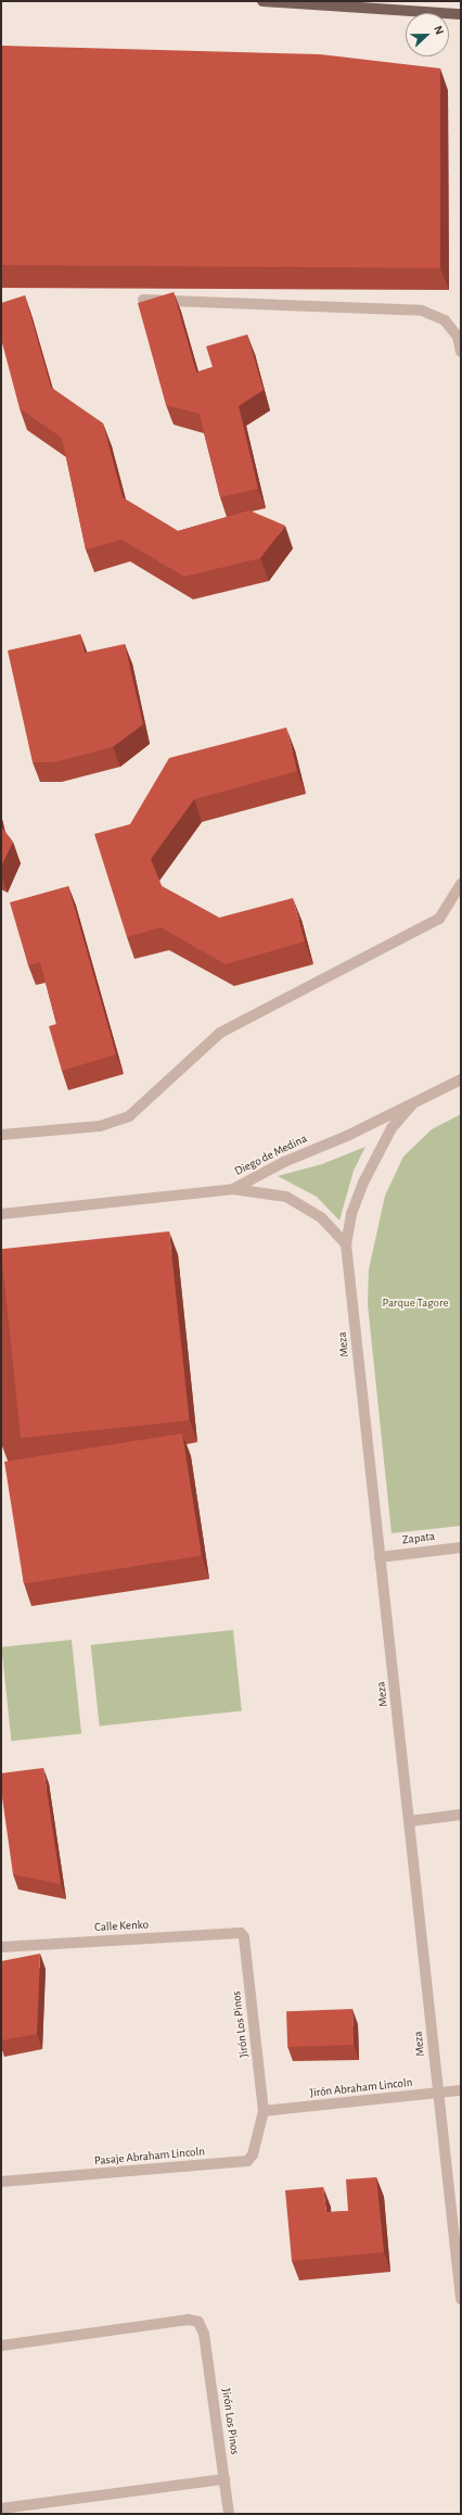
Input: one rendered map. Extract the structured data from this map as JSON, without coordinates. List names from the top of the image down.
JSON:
{
  "streets": {
    "street": [
      "Diego de Medina",
      "Meza",
      "Zapata",
      "Calle Kenko",
      "Jirón Los Pinos",
      "Jirón Abraham Lincoln",
      "Pasaje Abraham Lincoln"
    ]
  },
  "crossings": [
    ["Diego de Medina", "Meza"],
    ["Meza", "Zapata"],
    ["Meza", "Jirón Abraham Lincoln"],
    ["Calle Kenko", "Jirón Los Pinos"],
    ["Jirón Los Pinos", "Jirón Abraham Lincoln"],
    ["Jirón Los Pinos", "Pasaje Abraham Lincoln"],
    ["Jirón Abraham Lincoln", "Pasaje Abraham Lincoln"]
  ],
  "parks": ["Parque Tagore"],
  "north": "right"
}
